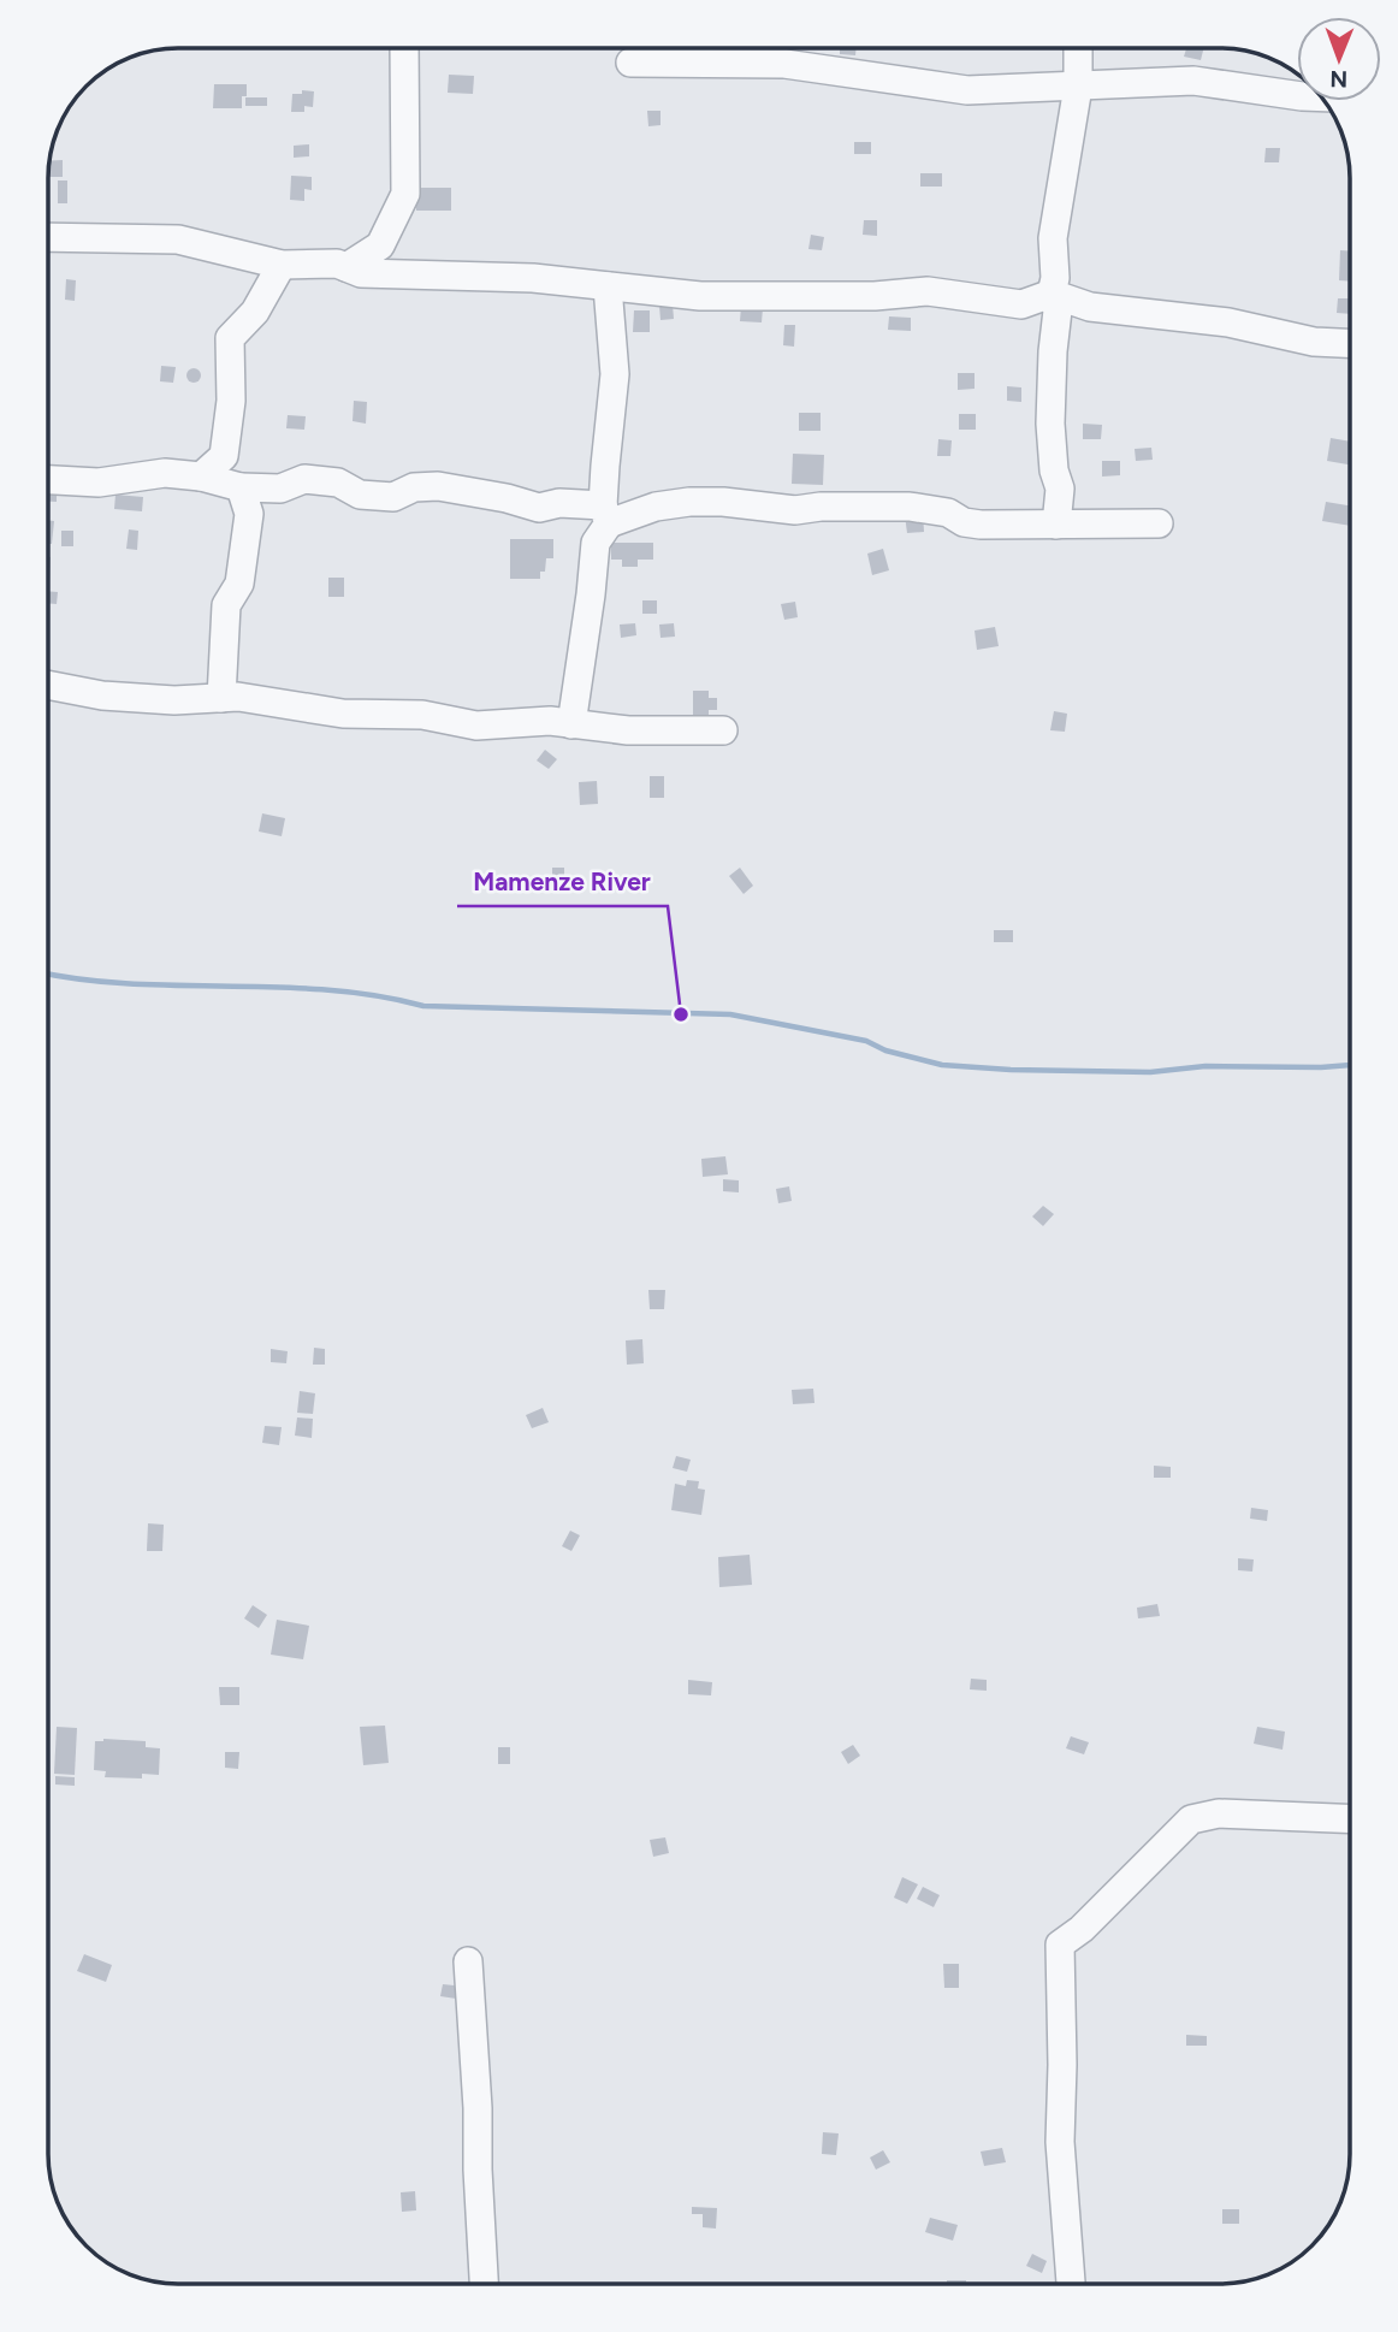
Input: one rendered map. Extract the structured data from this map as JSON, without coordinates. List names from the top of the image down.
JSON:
{
  "places": ["Mamenze River"],
  "north": "bottom"
}
